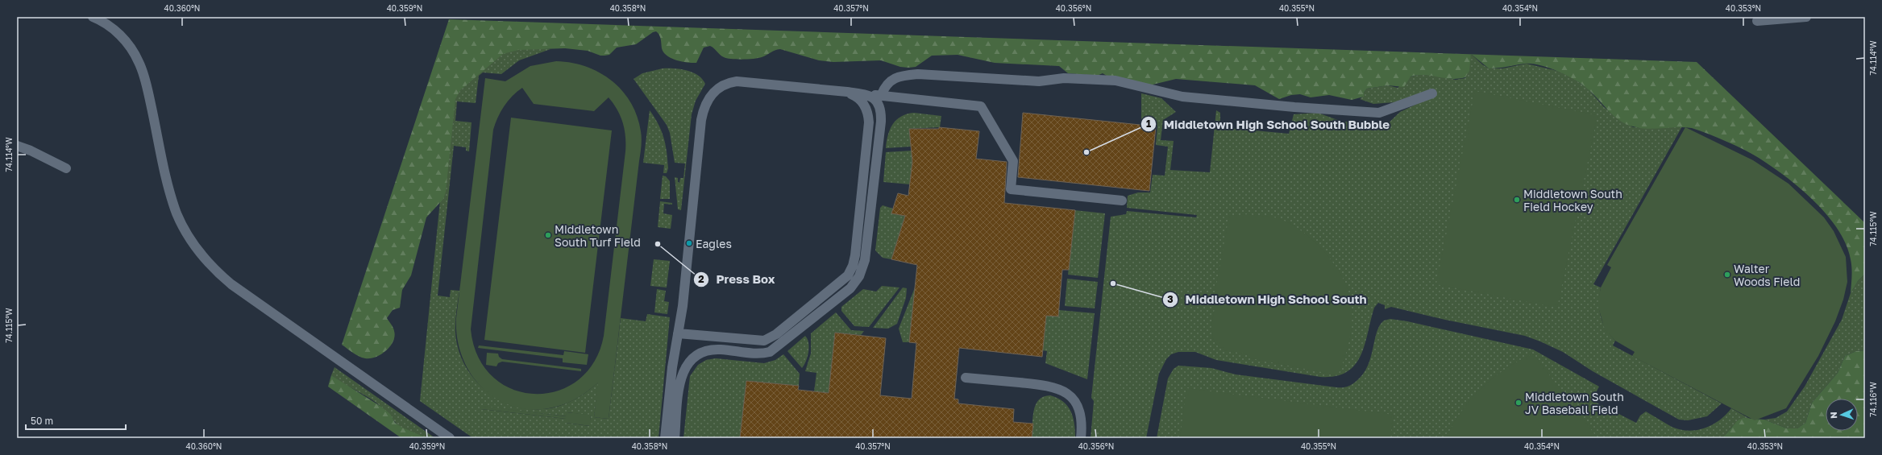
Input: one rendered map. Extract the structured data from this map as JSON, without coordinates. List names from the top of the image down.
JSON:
{
  "places": [
    "Middletown High School South Bubble",
    "Middletown South Field Hockey",
    "Middletown South Turf Field",
    "Eagles",
    "Press Box",
    "Walter Woods Field",
    "Middletown High School South",
    "Middletown South JV Baseball Field"
  ],
  "scale_bar": "50 m",
  "north": "left",
  "coordinates": [
    "40.360°N",
    "40.359°N",
    "40.358°N",
    "40.357°N",
    "40.356°N",
    "40.355°N",
    "40.354°N",
    "40.353°N",
    "74.114°W",
    "74.115°W",
    "74.116°W"
  ]
}
